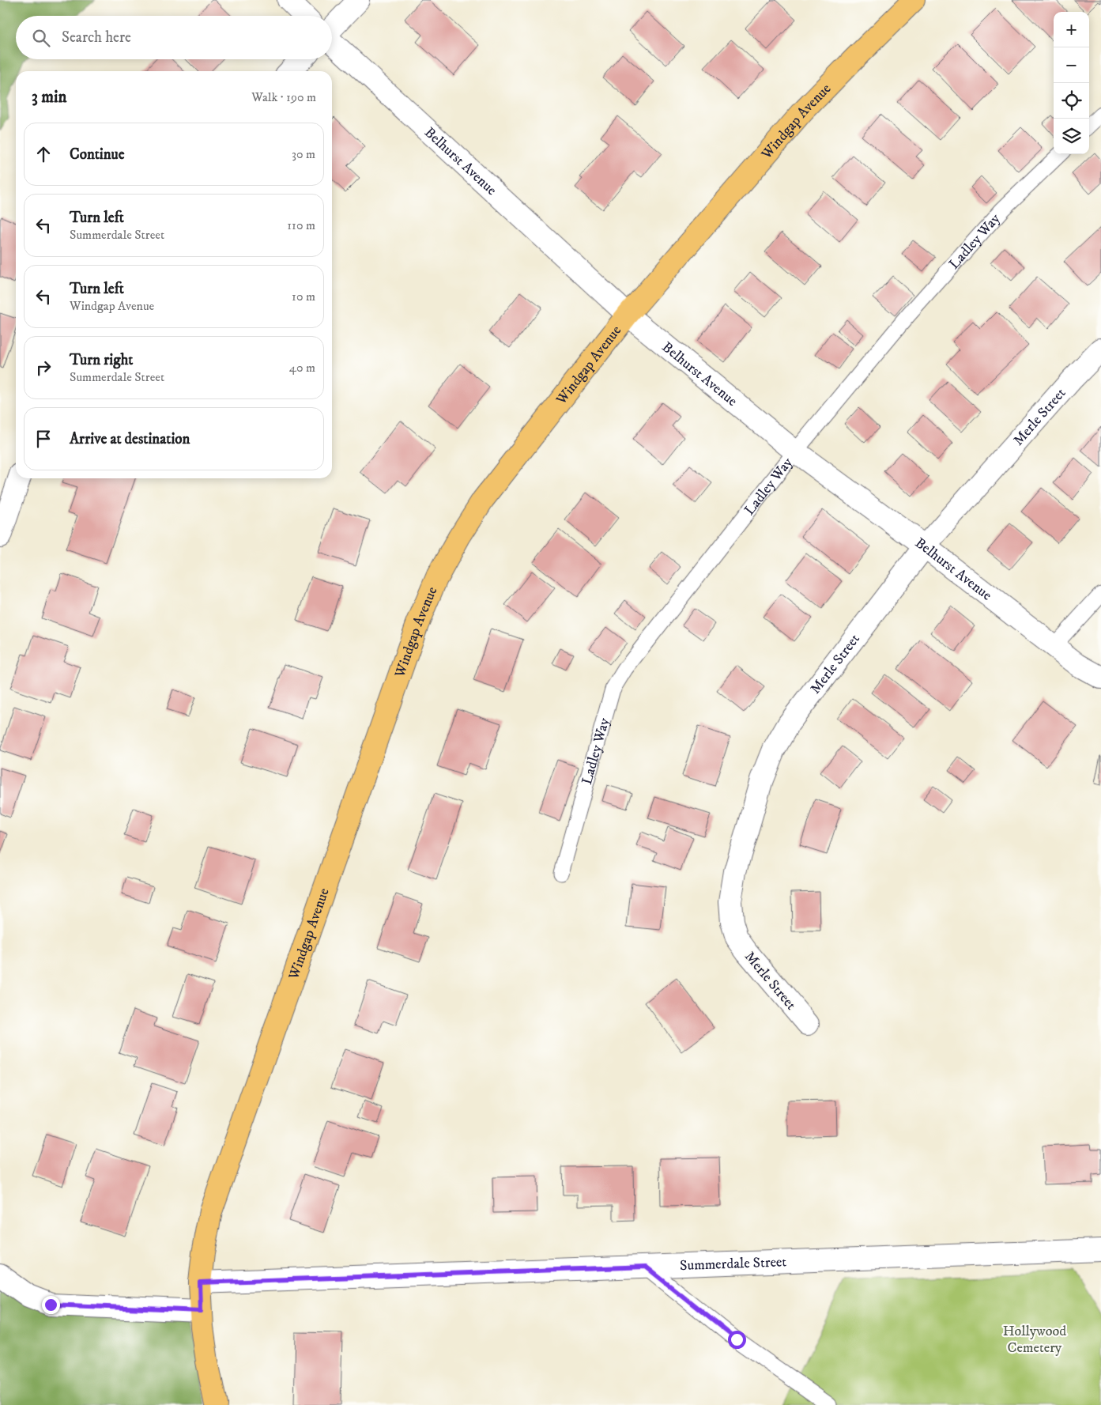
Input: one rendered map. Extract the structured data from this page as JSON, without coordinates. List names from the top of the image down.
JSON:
{
  "streets": {
    "main road": ["Windgap Avenue"],
    "street": ["Belhurst Avenue", "Merle Street", "Summerdale Street"],
    "lane": ["Ladley Way"]
  },
  "crossings": [
    ["Windgap Avenue", "Belhurst Avenue"],
    ["Windgap Avenue", "Summerdale Street"],
    ["Belhurst Avenue", "Ladley Way"],
    ["Belhurst Avenue", "Merle Street"]
  ],
  "parks": ["Hollywood Cemetery"],
  "page": {
    "map_buttons": ["+", "−"],
    "search": "Search here",
    "heading": ["3 min", "Walk · 190 m"],
    "list": [
      ["Continue", "30 m"],
      ["Turn left", "Summerdale Street", "110 m"],
      ["Turn left", "Windgap Avenue", "10 m"],
      ["Turn right", "Summerdale Street", "40 m"],
      "Arrive at destination"
    ]
  }
}
